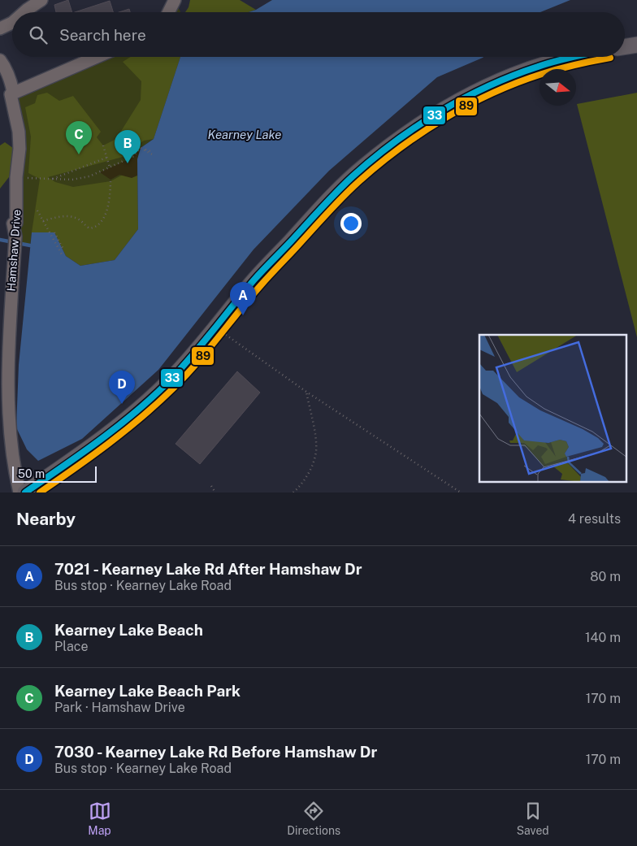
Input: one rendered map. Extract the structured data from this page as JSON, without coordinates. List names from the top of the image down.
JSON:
{
  "streets": {
    "street": ["Hamshaw Drive"]
  },
  "water": ["Kearney Lake"],
  "lines": ["transit line 33", "transit line 89"],
  "scale_bar": "50 m",
  "north": "right",
  "page": {
    "search": "Search here",
    "pins": [
      "C",
      "B",
      "A",
      "D"
    ],
    "scale": "50 m",
    "heading": ["Nearby", "4 results"],
    "list": [
      {
        "mark": "A",
        "name": "7021 - Kearney Lake Rd After Hamshaw Dr",
        "note": "Bus stop · Kearney Lake Road",
        "value": "80 m"
      },
      {
        "mark": "B",
        "name": "Kearney Lake Beach",
        "note": "Place",
        "value": "140 m"
      },
      {
        "mark": "C",
        "name": "Kearney Lake Beach Park",
        "note": "Park · Hamshaw Drive",
        "value": "170 m"
      },
      {
        "mark": "D",
        "name": "7030 - Kearney Lake Rd Before Hamshaw Dr",
        "note": "Bus stop · Kearney Lake Road",
        "value": "170 m"
      }
    ],
    "nav": ["Map", "Directions", "Saved"]
  }
}
